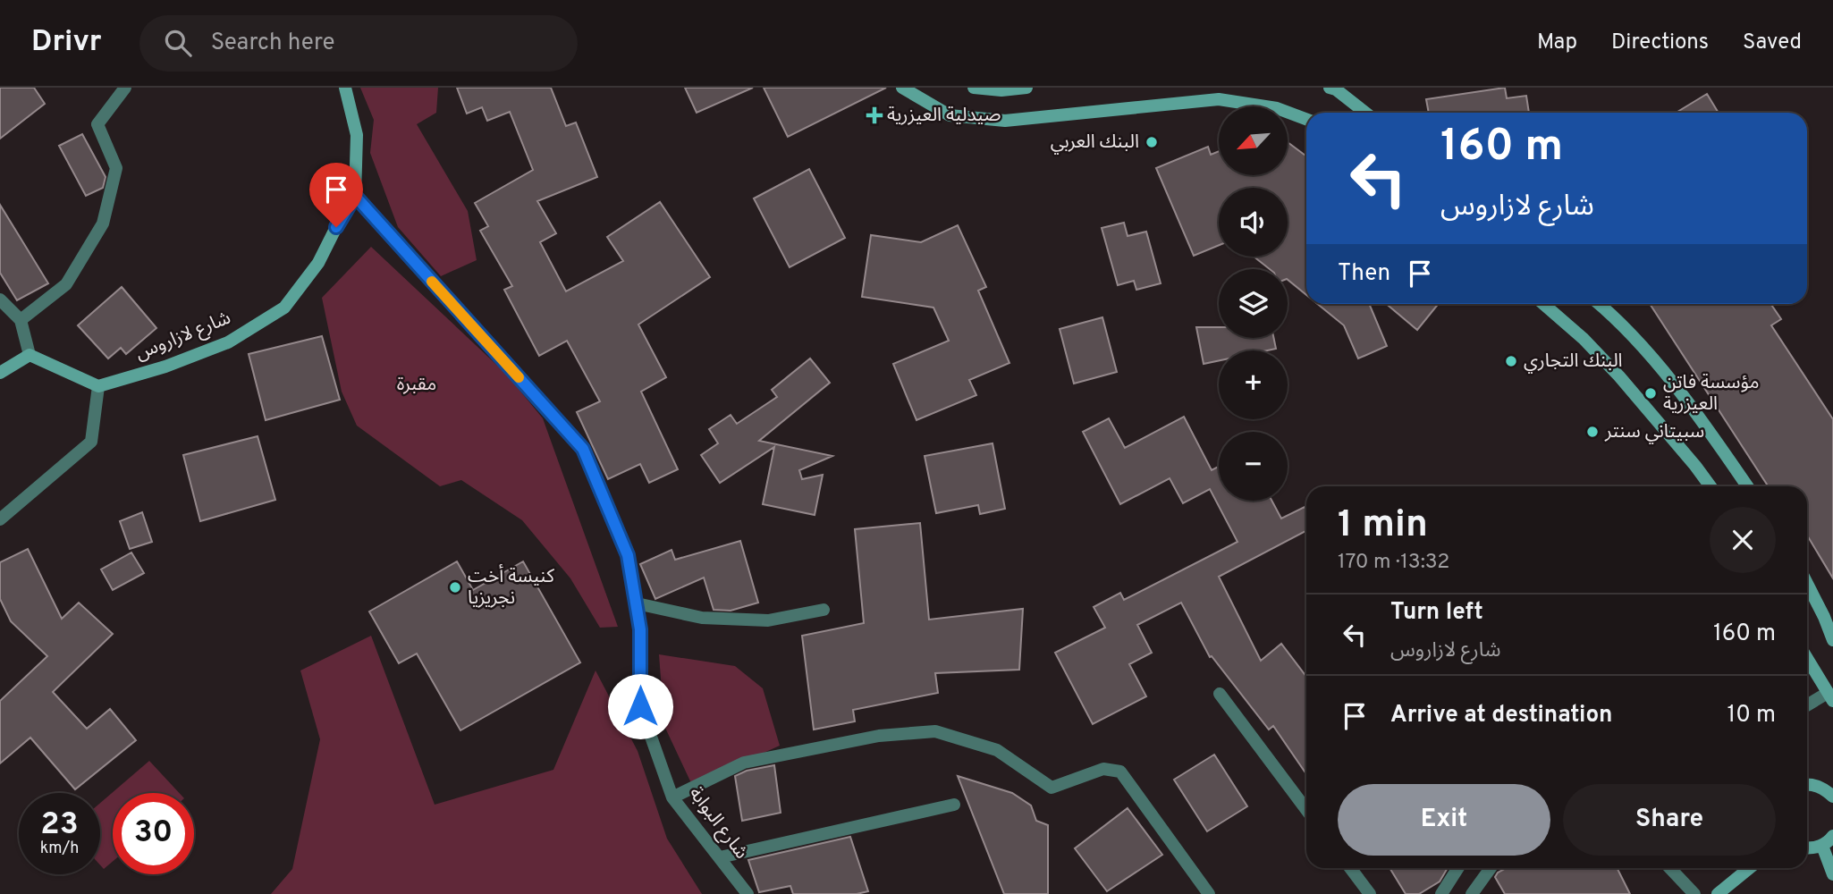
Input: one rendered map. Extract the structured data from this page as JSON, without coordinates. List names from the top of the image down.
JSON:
{
  "streets": {
    "main road": ["شارع لازاروس"],
    "street": ["شارع البوابة"]
  },
  "crossings": [
    ["شارع لازاروس", "شارع البوابة"]
  ],
  "parks": ["مقبرة"],
  "places": {
    "health": ["صيدلية العيزرية"],
    "other": [
      "البنك العربي",
      "البنك التجاري",
      "مؤسسة فاتن العيزرية",
      "سبيتاني سنتر",
      "كنيسة أخت نجريزيا"
    ]
  },
  "north": "bottom left",
  "page": {
    "header": "Drivr",
    "search": "Search here",
    "nav": ["Map", "Directions", "Saved"],
    "map_buttons": ["+", "−"],
    "turn": ["160 m", "شارع لازاروس"],
    "then": "Then",
    "heading": ["1 min", "170 m · 13:32"],
    "list": [
      {
        "name": "Turn left",
        "note": "شارع لازاروس",
        "value": "160 m"
      },
      {
        "name": "Arrive at destination",
        "value": "10 m"
      }
    ],
    "buttons": ["Exit", "Share"],
    "speed": "23 km/h",
    "limit": "30"
  }
}
